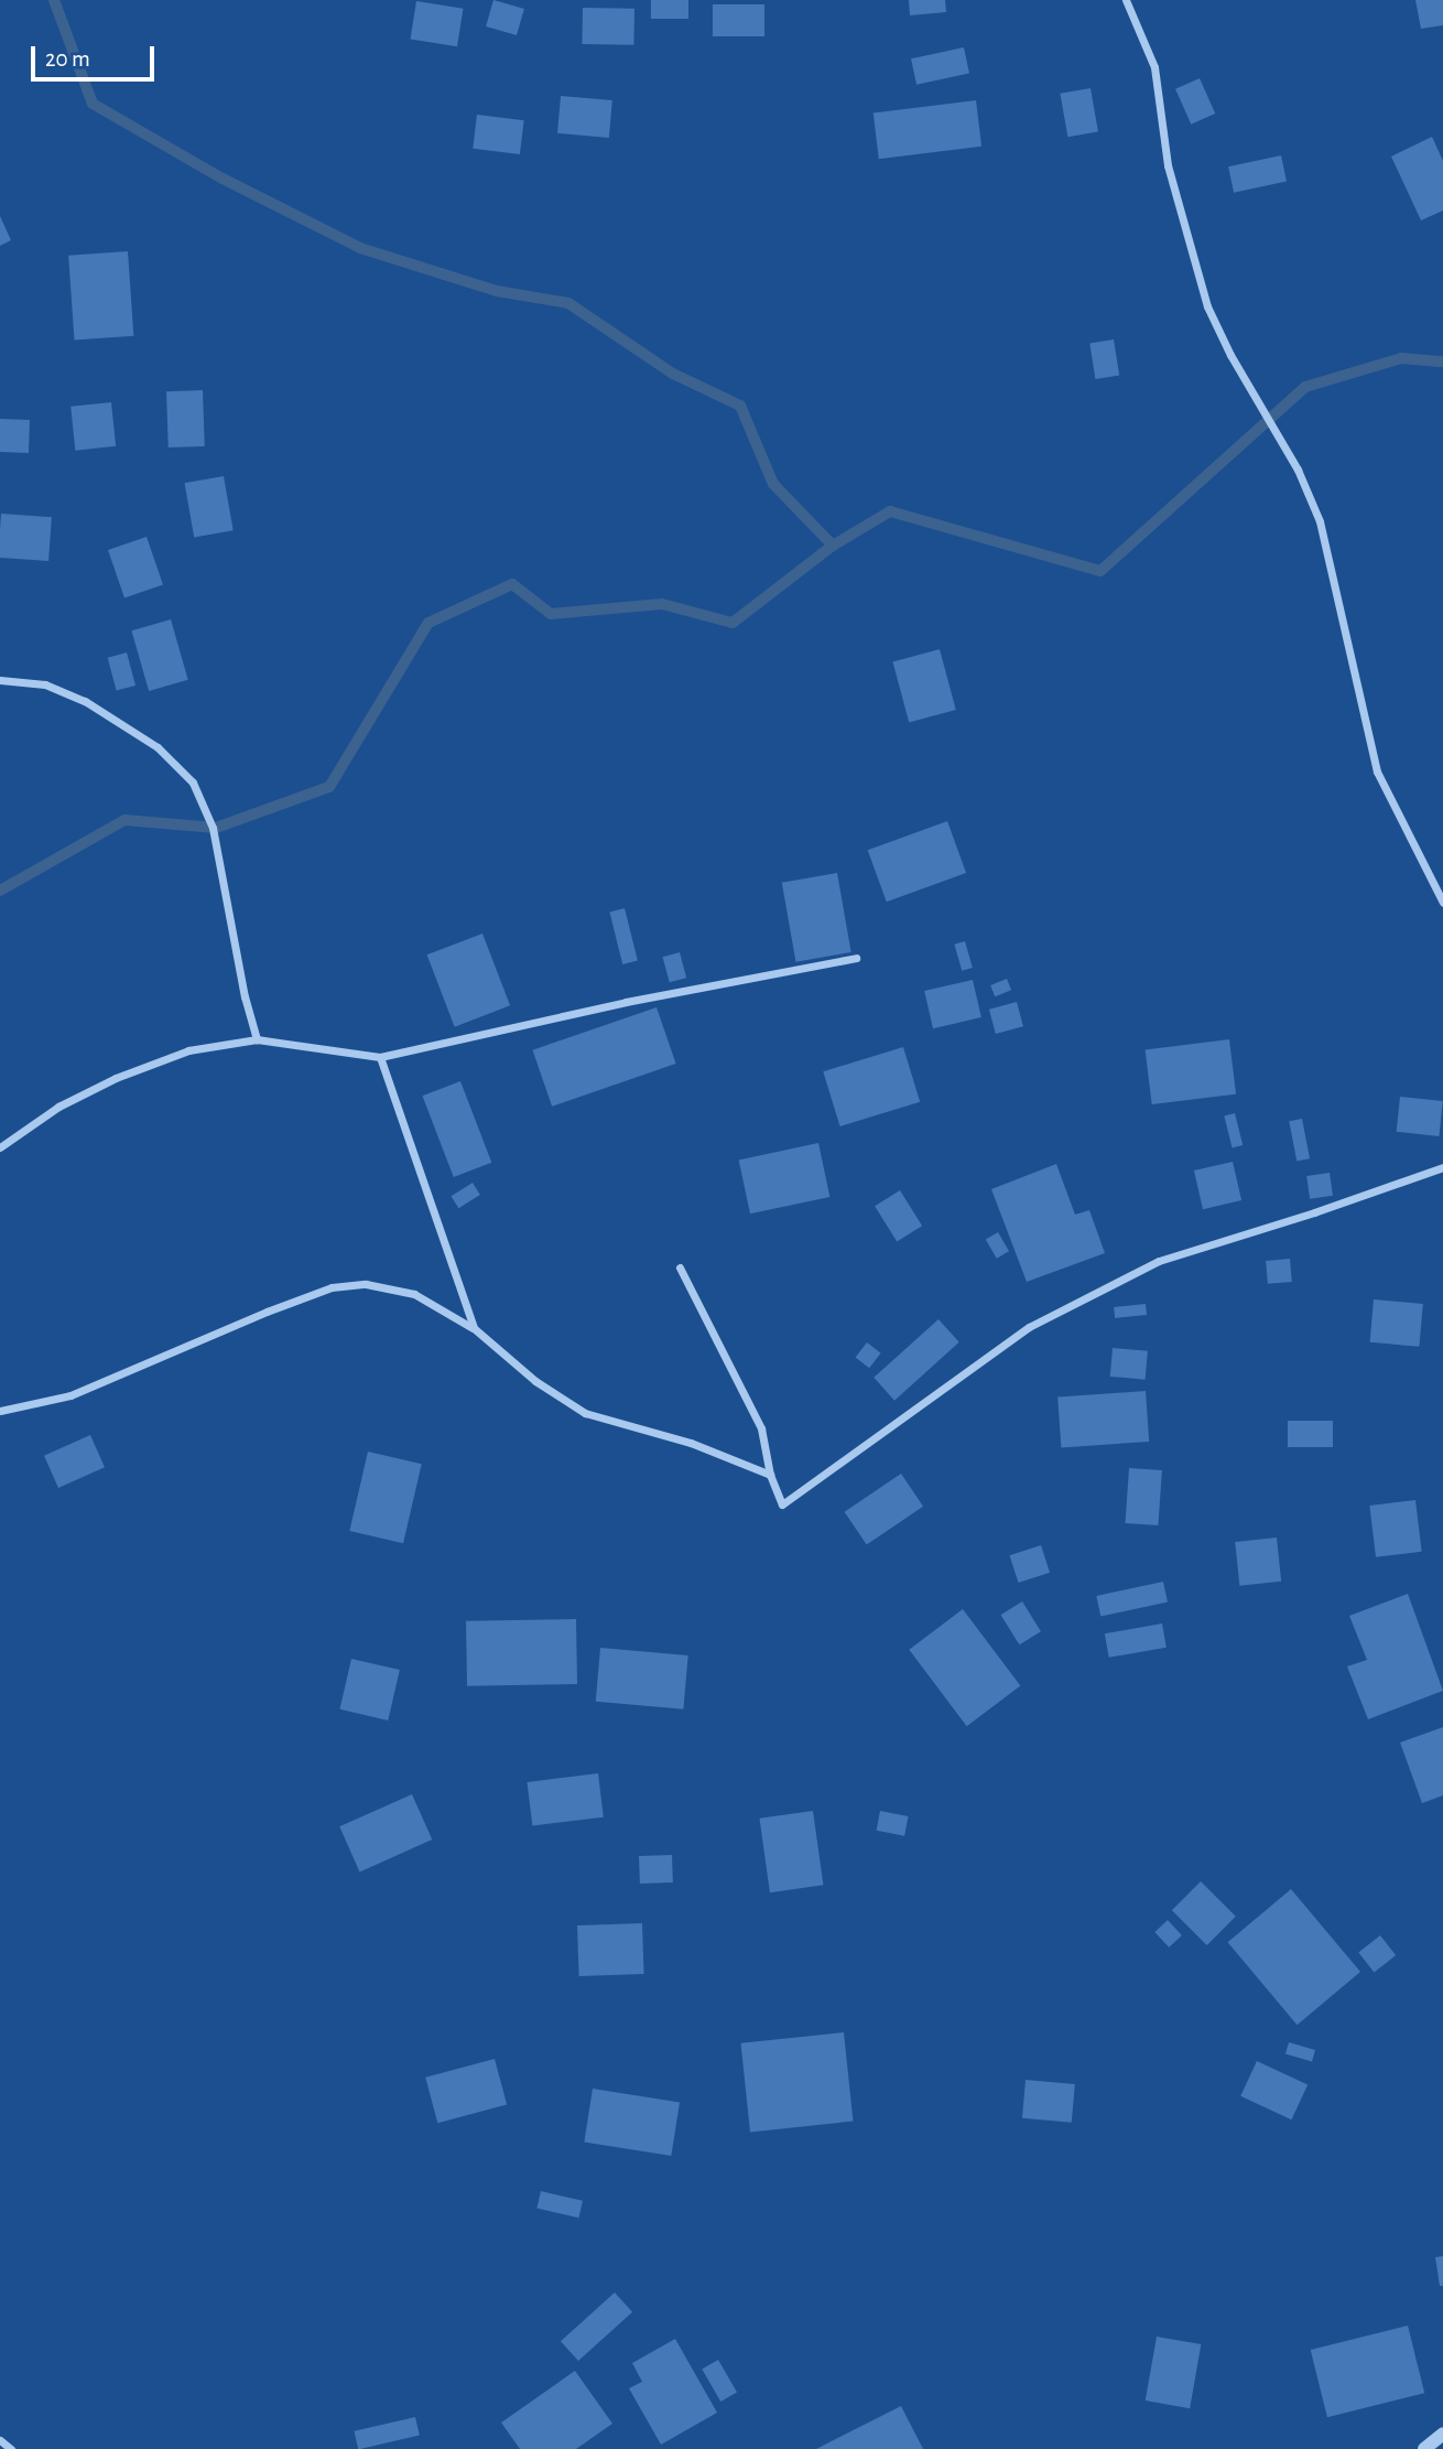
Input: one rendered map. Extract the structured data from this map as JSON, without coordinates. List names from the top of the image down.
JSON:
{
  "scale_bar": "20 m"
}
